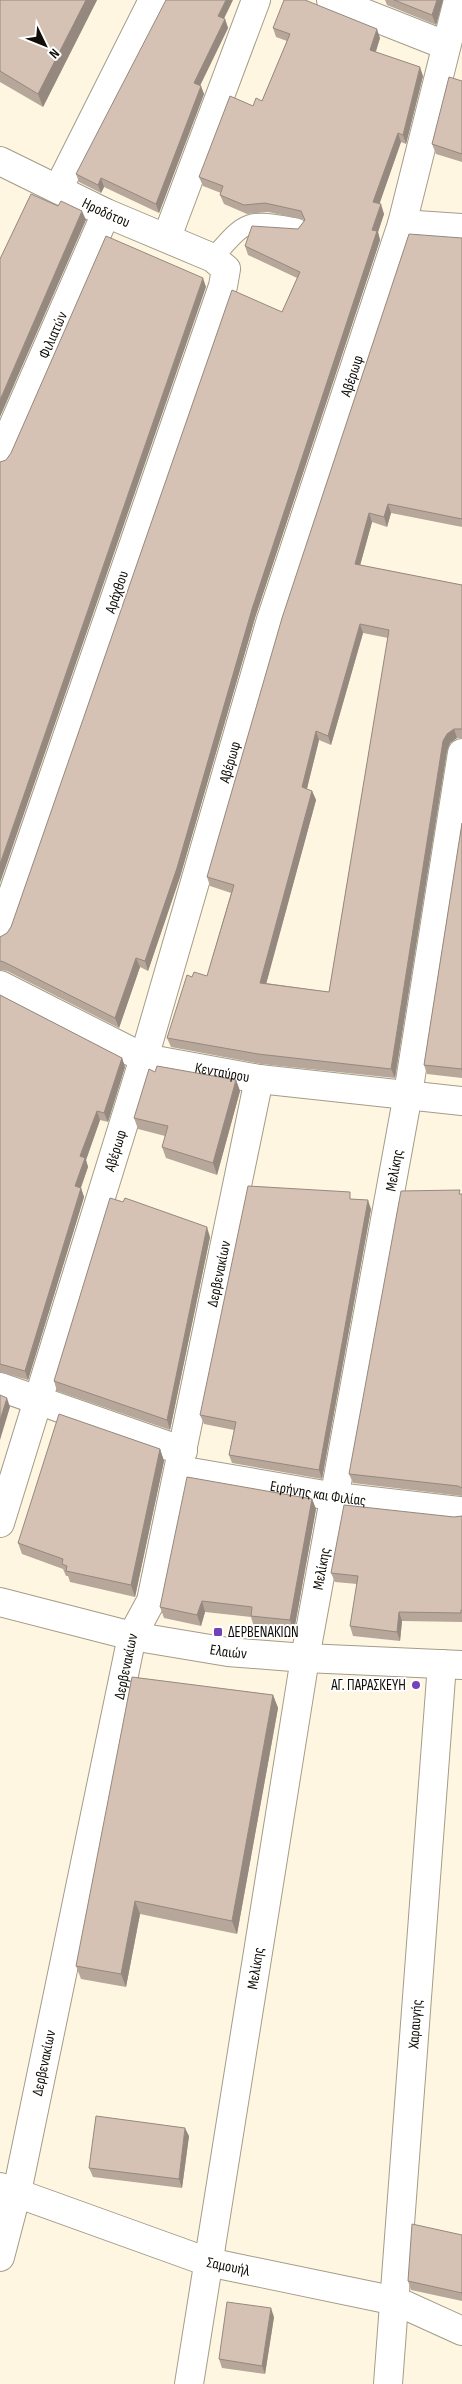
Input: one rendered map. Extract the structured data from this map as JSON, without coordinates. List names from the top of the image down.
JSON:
{
  "streets": {
    "street": [
      "Ηροδότου",
      "Φιλιατών",
      "Αβέρωφ",
      "Αράχθου",
      "Κενταύρου",
      "Μελίκης",
      "Δερβενακίων",
      "Ειρήνης και Φιλίας",
      "Ελαιών",
      "Χαραυγής",
      "Σαμουήλ"
    ]
  },
  "crossings": [
    ["Ηροδότου", "Φιλιατών"],
    ["Ηροδότου", "Αράχθου"],
    ["Αβέρωφ", "Κενταύρου"],
    ["Αβέρωφ", "Ειρήνης και Φιλίας"],
    ["Κενταύρου", "Μελίκης"],
    ["Κενταύρου", "Δερβενακίων"],
    ["Μελίκης", "Ειρήνης και Φιλίας"],
    ["Μελίκης", "Ελαιών"],
    ["Μελίκης", "Σαμουήλ"],
    ["Δερβενακίων", "Ειρήνης και Φιλίας"],
    ["Δερβενακίων", "Ελαιών"],
    ["Δερβενακίων", "Σαμουήλ"],
    ["Ελαιών", "Χαραυγής"],
    ["Χαραυγής", "Σαμουήλ"]
  ],
  "places": {
    "transit": ["ΔΕΡΒΕΝΑΚΙΩΝ"],
    "other": ["ΑΓ. ΠΑΡΑΣΚΕΥΗ"]
  },
  "north": "bottom right"
}
